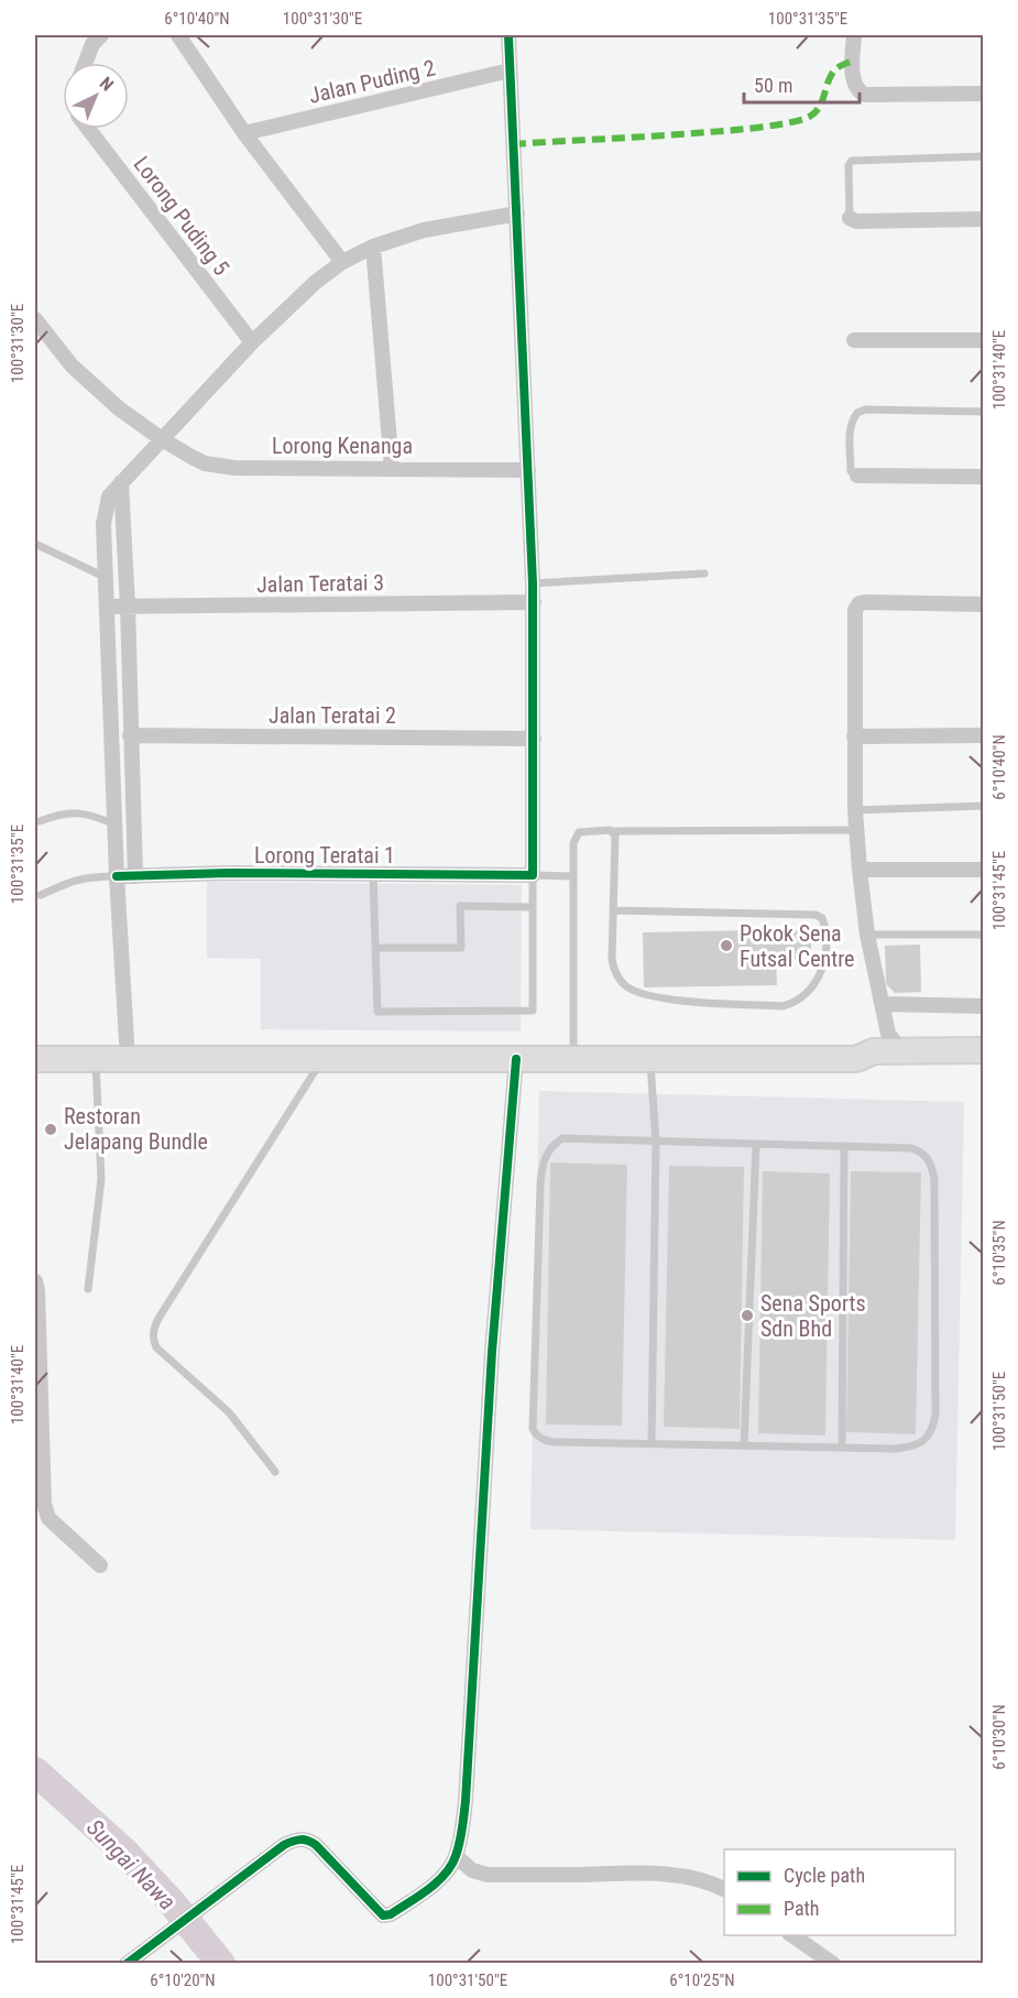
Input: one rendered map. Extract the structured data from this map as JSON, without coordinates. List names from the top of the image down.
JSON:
{
  "streets": {
    "street": [
      "Jalan Puding 2",
      "Lorong Puding 5",
      "Lorong Kenanga",
      "Jalan Teratai 3",
      "Jalan Teratai 2",
      "Lorong Teratai 1"
    ]
  },
  "water": ["Sungai Nawa"],
  "places": ["Pokok Sena Futsal Centre", "Restoran Jelapang Bundle", "Sena Sports Sdn Bhd"],
  "legend": ["Cycle path", "Path"],
  "scale_bar": "50 m",
  "north": "top right",
  "coordinates": [
    "6°10'40\"N",
    "100°31'30\"E",
    "100°31'35\"E",
    "100°31'40\"E",
    "100°31'45\"E",
    "6°10'35\"N",
    "100°31'50\"E",
    "6°10'30\"N",
    "6°10'20\"N",
    "6°10'25\"N"
  ]
}
